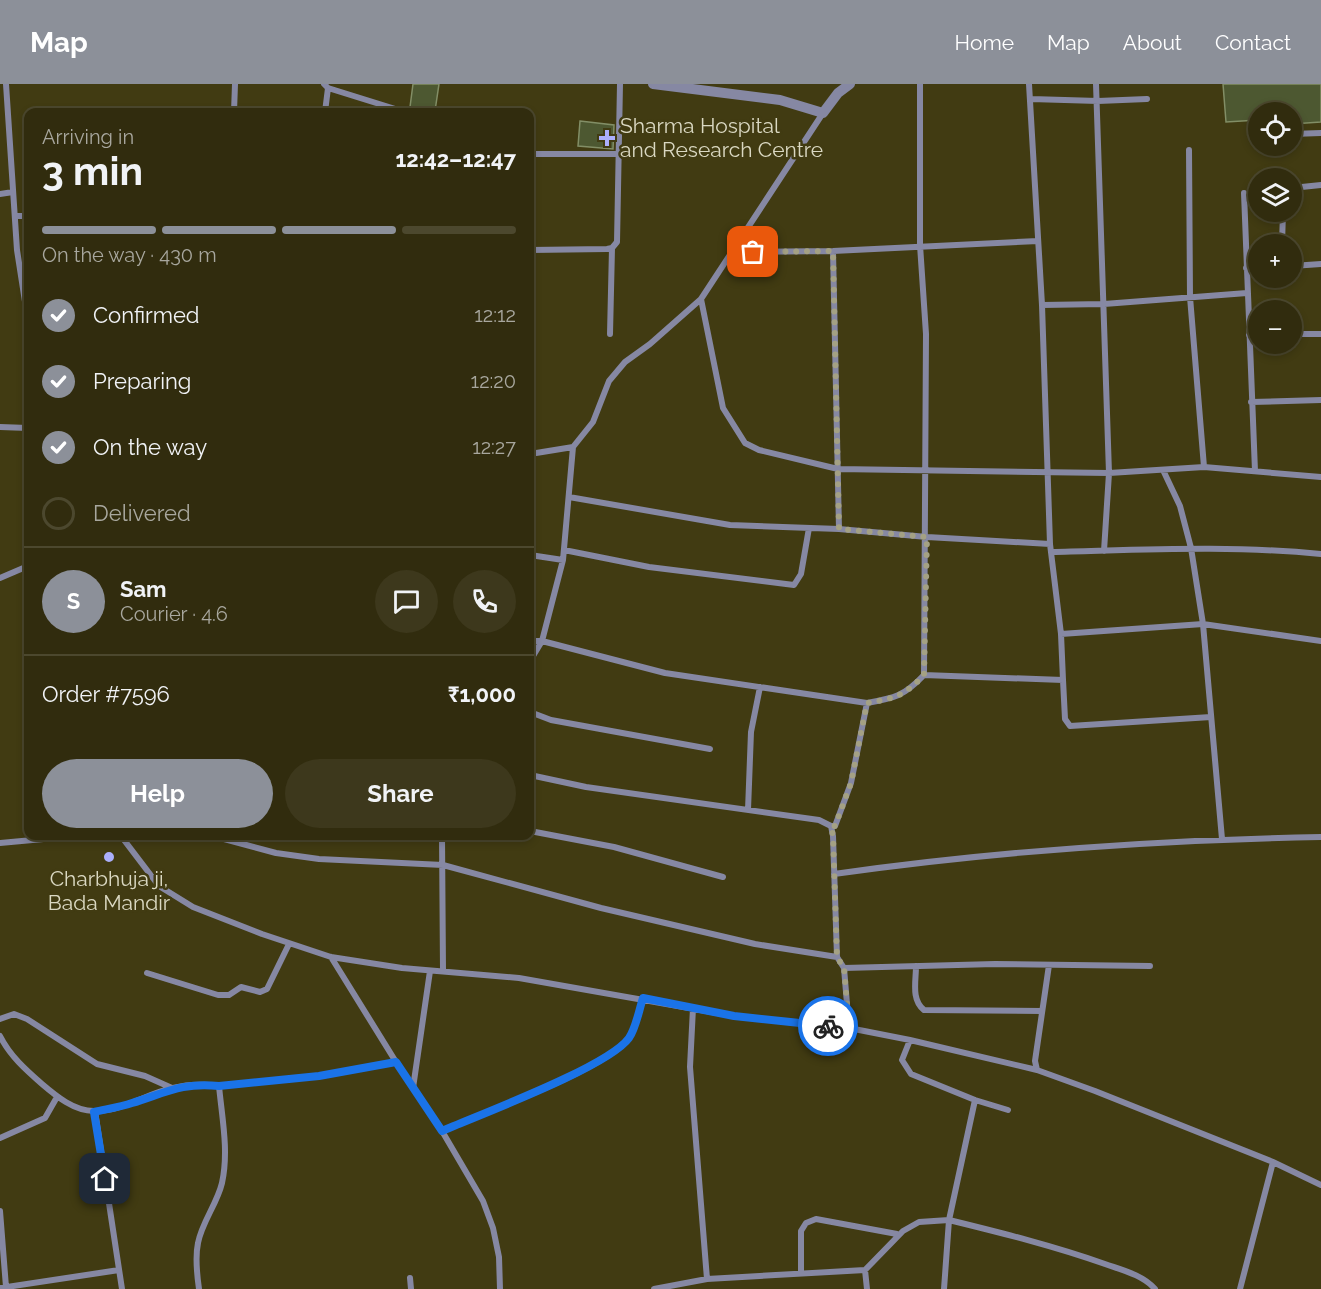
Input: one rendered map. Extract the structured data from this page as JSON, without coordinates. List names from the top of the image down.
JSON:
{
  "places": {
    "health": ["Sharma Hospital and Research Centre"],
    "other": ["Charbhuja ji, Bada Mandir"]
  },
  "page": {
    "header": "Map",
    "nav": [
      "Home",
      "Map",
      "About",
      "Contact"
    ],
    "map_buttons": ["+", "−"],
    "heading": ["3 min", "Arriving in", "12:42–12:47"],
    "panel": [
      "Sam",
      "Courier · 4.6",
      "Order #7596",
      "₹1,000"
    ],
    "bar": "On the way · 430 m",
    "list": [
      ["Confirmed", "12:12"],
      ["Preparing", "12:20"],
      ["On the way", "12:27"],
      "Delivered"
    ],
    "round": "S",
    "buttons": ["Help", "Share"]
  }
}
